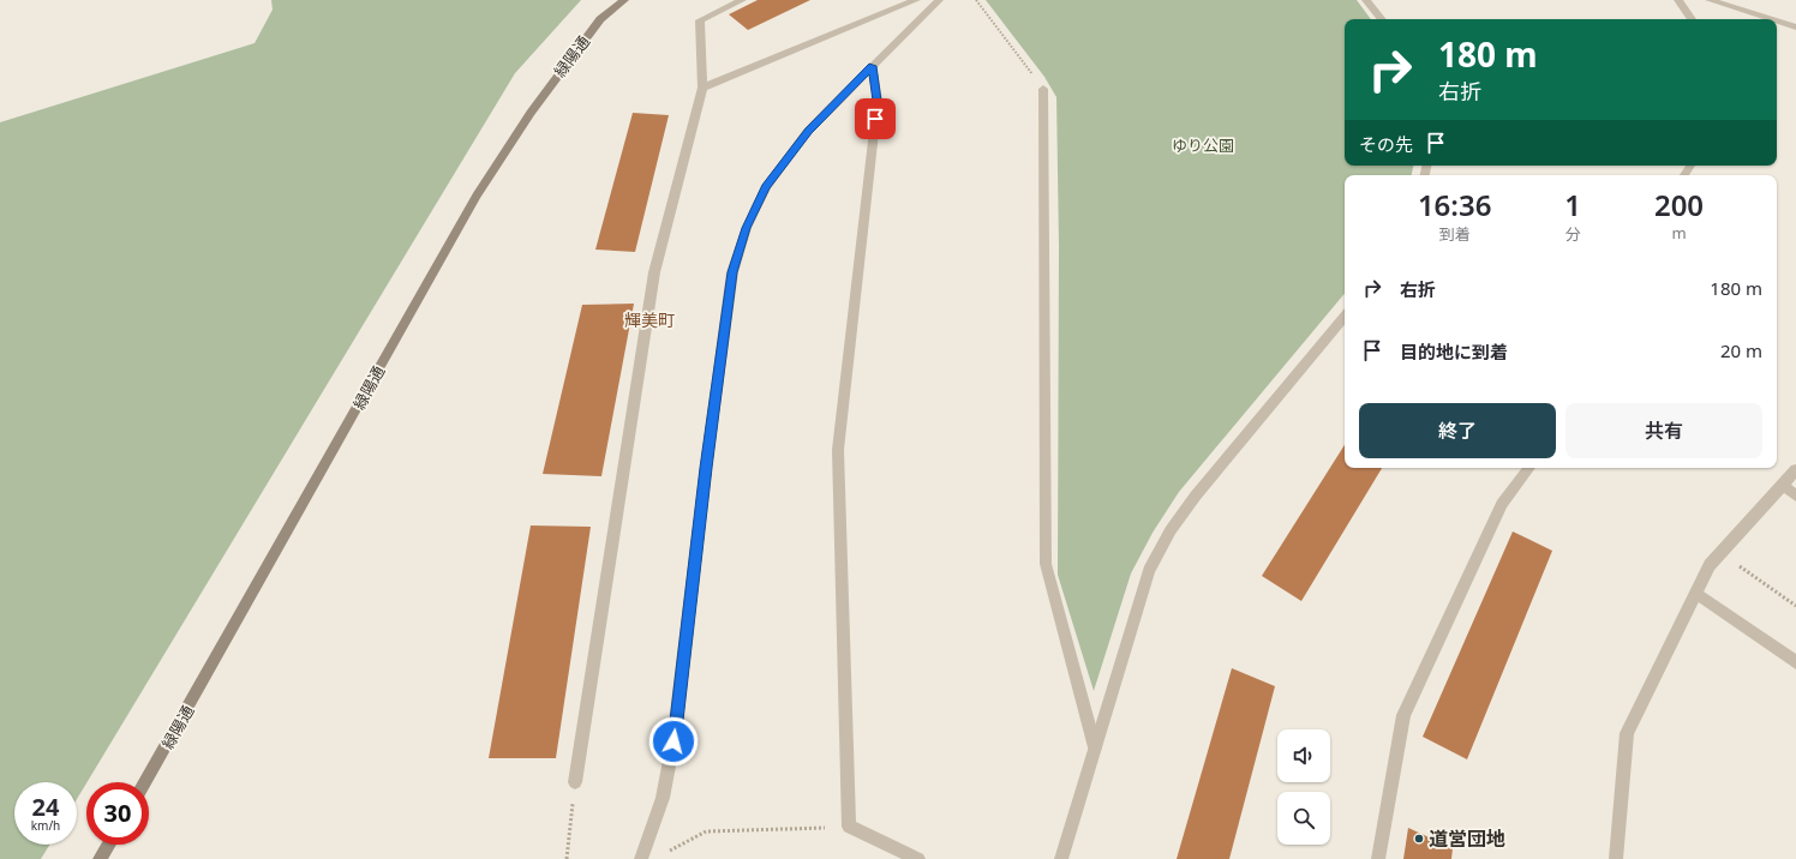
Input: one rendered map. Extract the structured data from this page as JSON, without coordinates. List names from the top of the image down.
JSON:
{
  "streets": {
    "street": ["緑陽通"]
  },
  "districts": ["輝美町"],
  "parks": ["ゆり公園"],
  "places": ["道営団地"],
  "page": {
    "turn": ["180 m", "右折"],
    "then": "その先",
    "eta": [
      "16:36",
      "到着",
      "1",
      "分",
      "200",
      "m"
    ],
    "list": [
      {
        "name": "右折",
        "value": "180 m"
      },
      {
        "name": "目的地に到着",
        "value": "20 m"
      }
    ],
    "buttons": ["終了", "共有"],
    "speed": "24 km/h",
    "limit": "30"
  }
}
